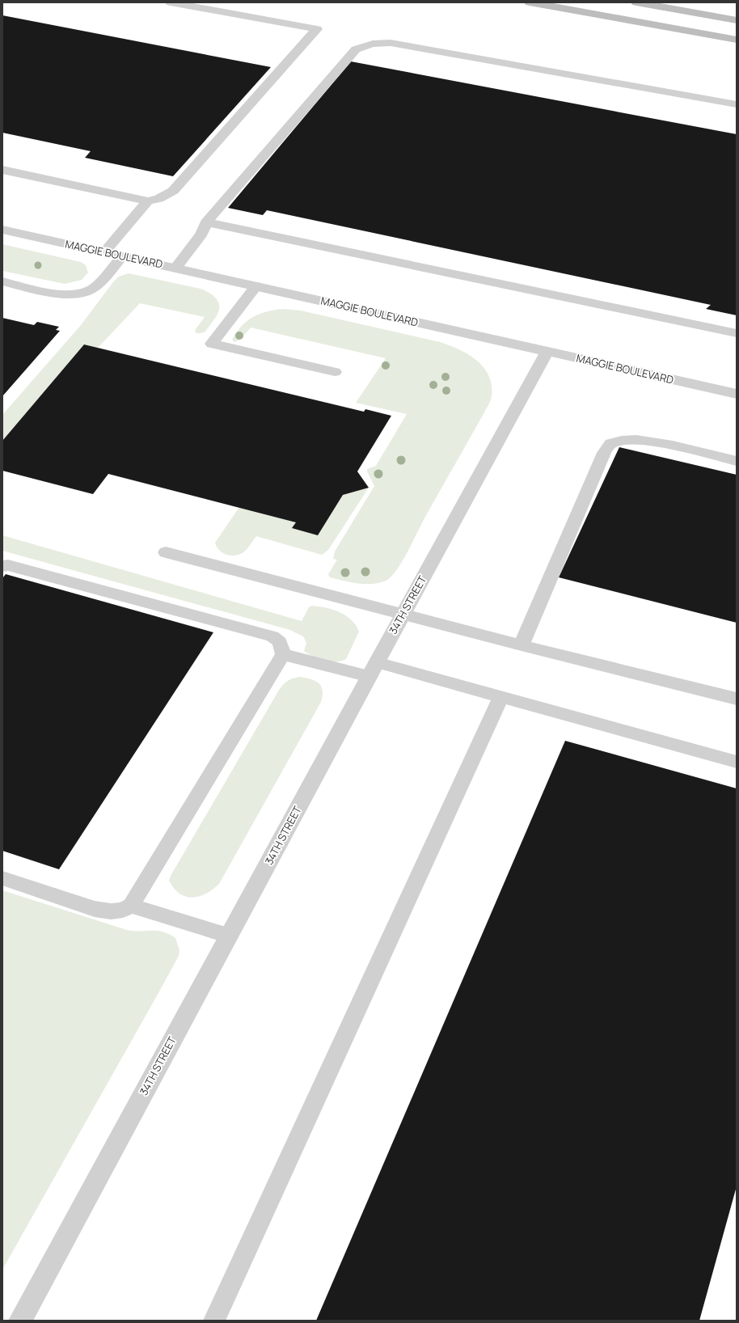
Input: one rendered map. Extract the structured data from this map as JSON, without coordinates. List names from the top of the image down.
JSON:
{
  "streets": {
    "street": ["MAGGIE BOULEVARD", "34TH STREET"]
  },
  "crossings": [
    ["MAGGIE BOULEVARD", "34TH STREET"]
  ]
}
